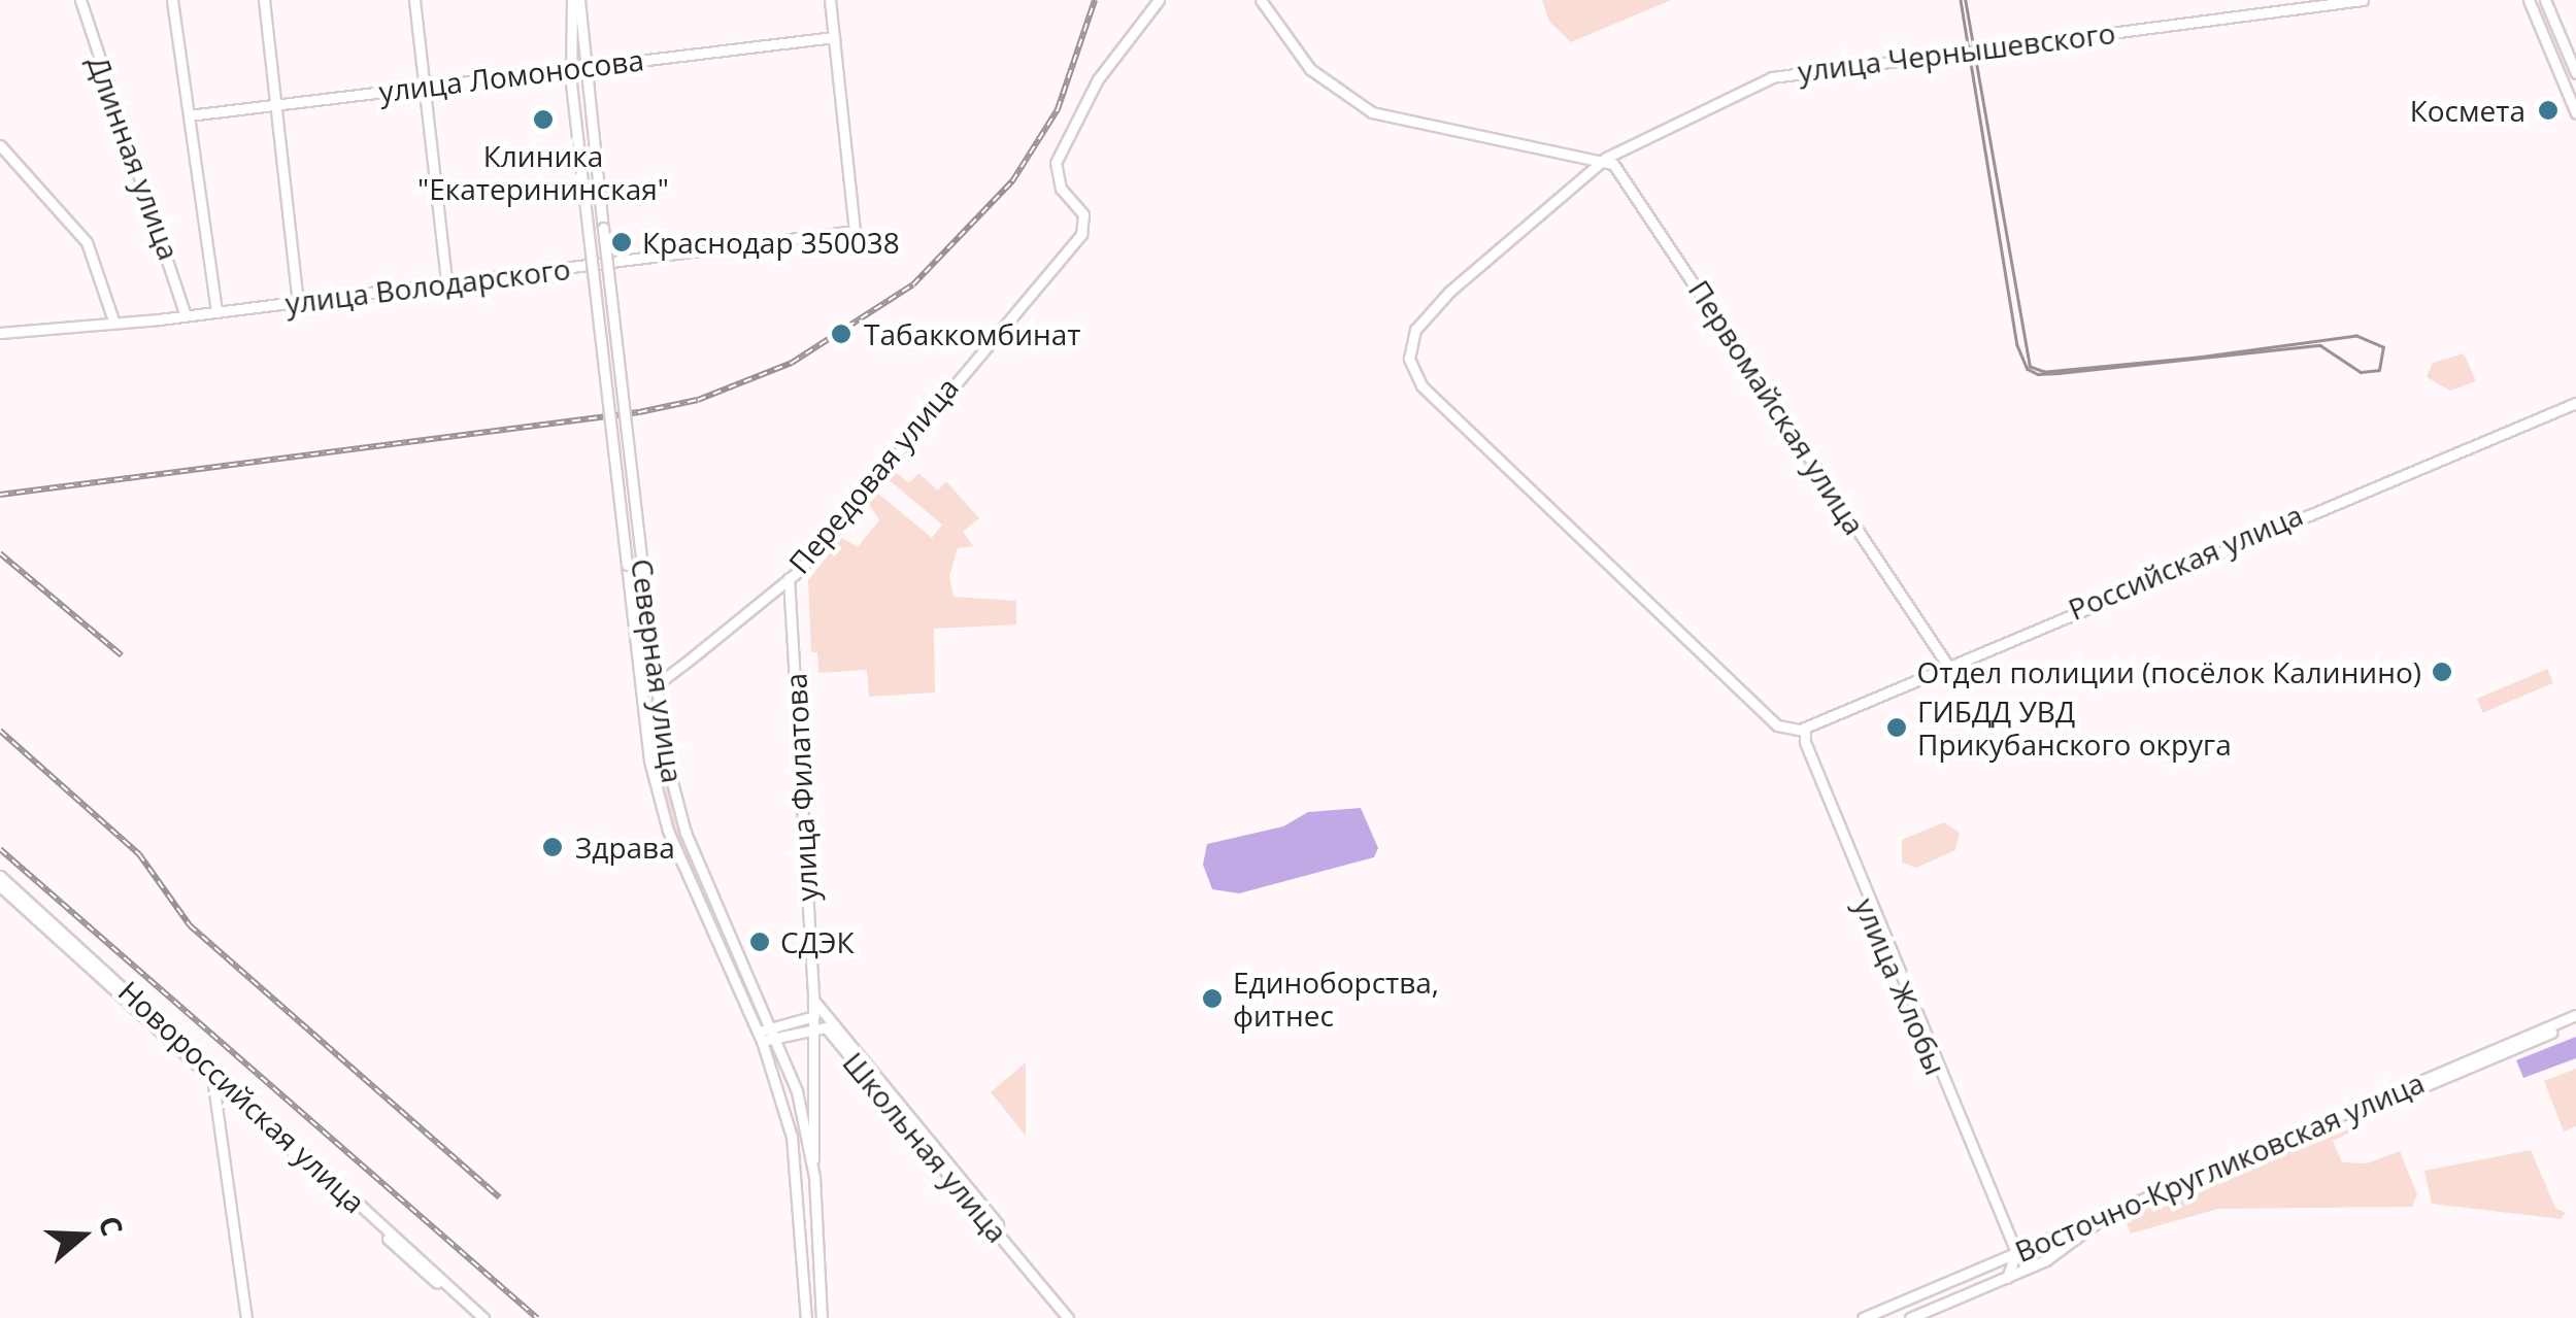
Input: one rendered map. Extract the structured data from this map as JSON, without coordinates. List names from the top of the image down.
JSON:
{
  "streets": {
    "main road": [
      "улица Чернышевского",
      "улица Ломоносова",
      "Длинная улица",
      "улица Володарского",
      "Первомайская улица",
      "Передовая улица",
      "Российская улица",
      "Северная улица",
      "улица Филатова",
      "улица Жлобы",
      "Новороссийская улица",
      "Школьная улица",
      "Восточно-Кругликовская улица"
    ]
  },
  "crossings": [
    ["улица Чернышевского", "Первомайская улица"],
    ["улица Чернышевского", "Российская улица"],
    ["улица Чернышевского", "улица Жлобы"],
    ["улица Ломоносова", "улица Володарского"],
    ["улица Ломоносова", "Северная улица"],
    ["Длинная улица", "улица Володарского"],
    ["Первомайская улица", "Российская улица"],
    ["Передовая улица", "Северная улица"],
    ["Передовая улица", "улица Филатова"],
    ["Российская улица", "улица Жлобы"],
    ["улица Филатова", "Школьная улица"],
    ["улица Жлобы", "Восточно-Кругликовская улица"]
  ],
  "places": [
    "Космета",
    "Клиника \"Екатерининская\"",
    "Краснодар 350038",
    "Табаккомбинат",
    "Отдел полиции (посёлок Калинино)",
    "ГИБДД УВД Прикубанского округа",
    "Здрава",
    "СДЭК",
    "Единоборства, фитнес"
  ],
  "north": "right"
}
